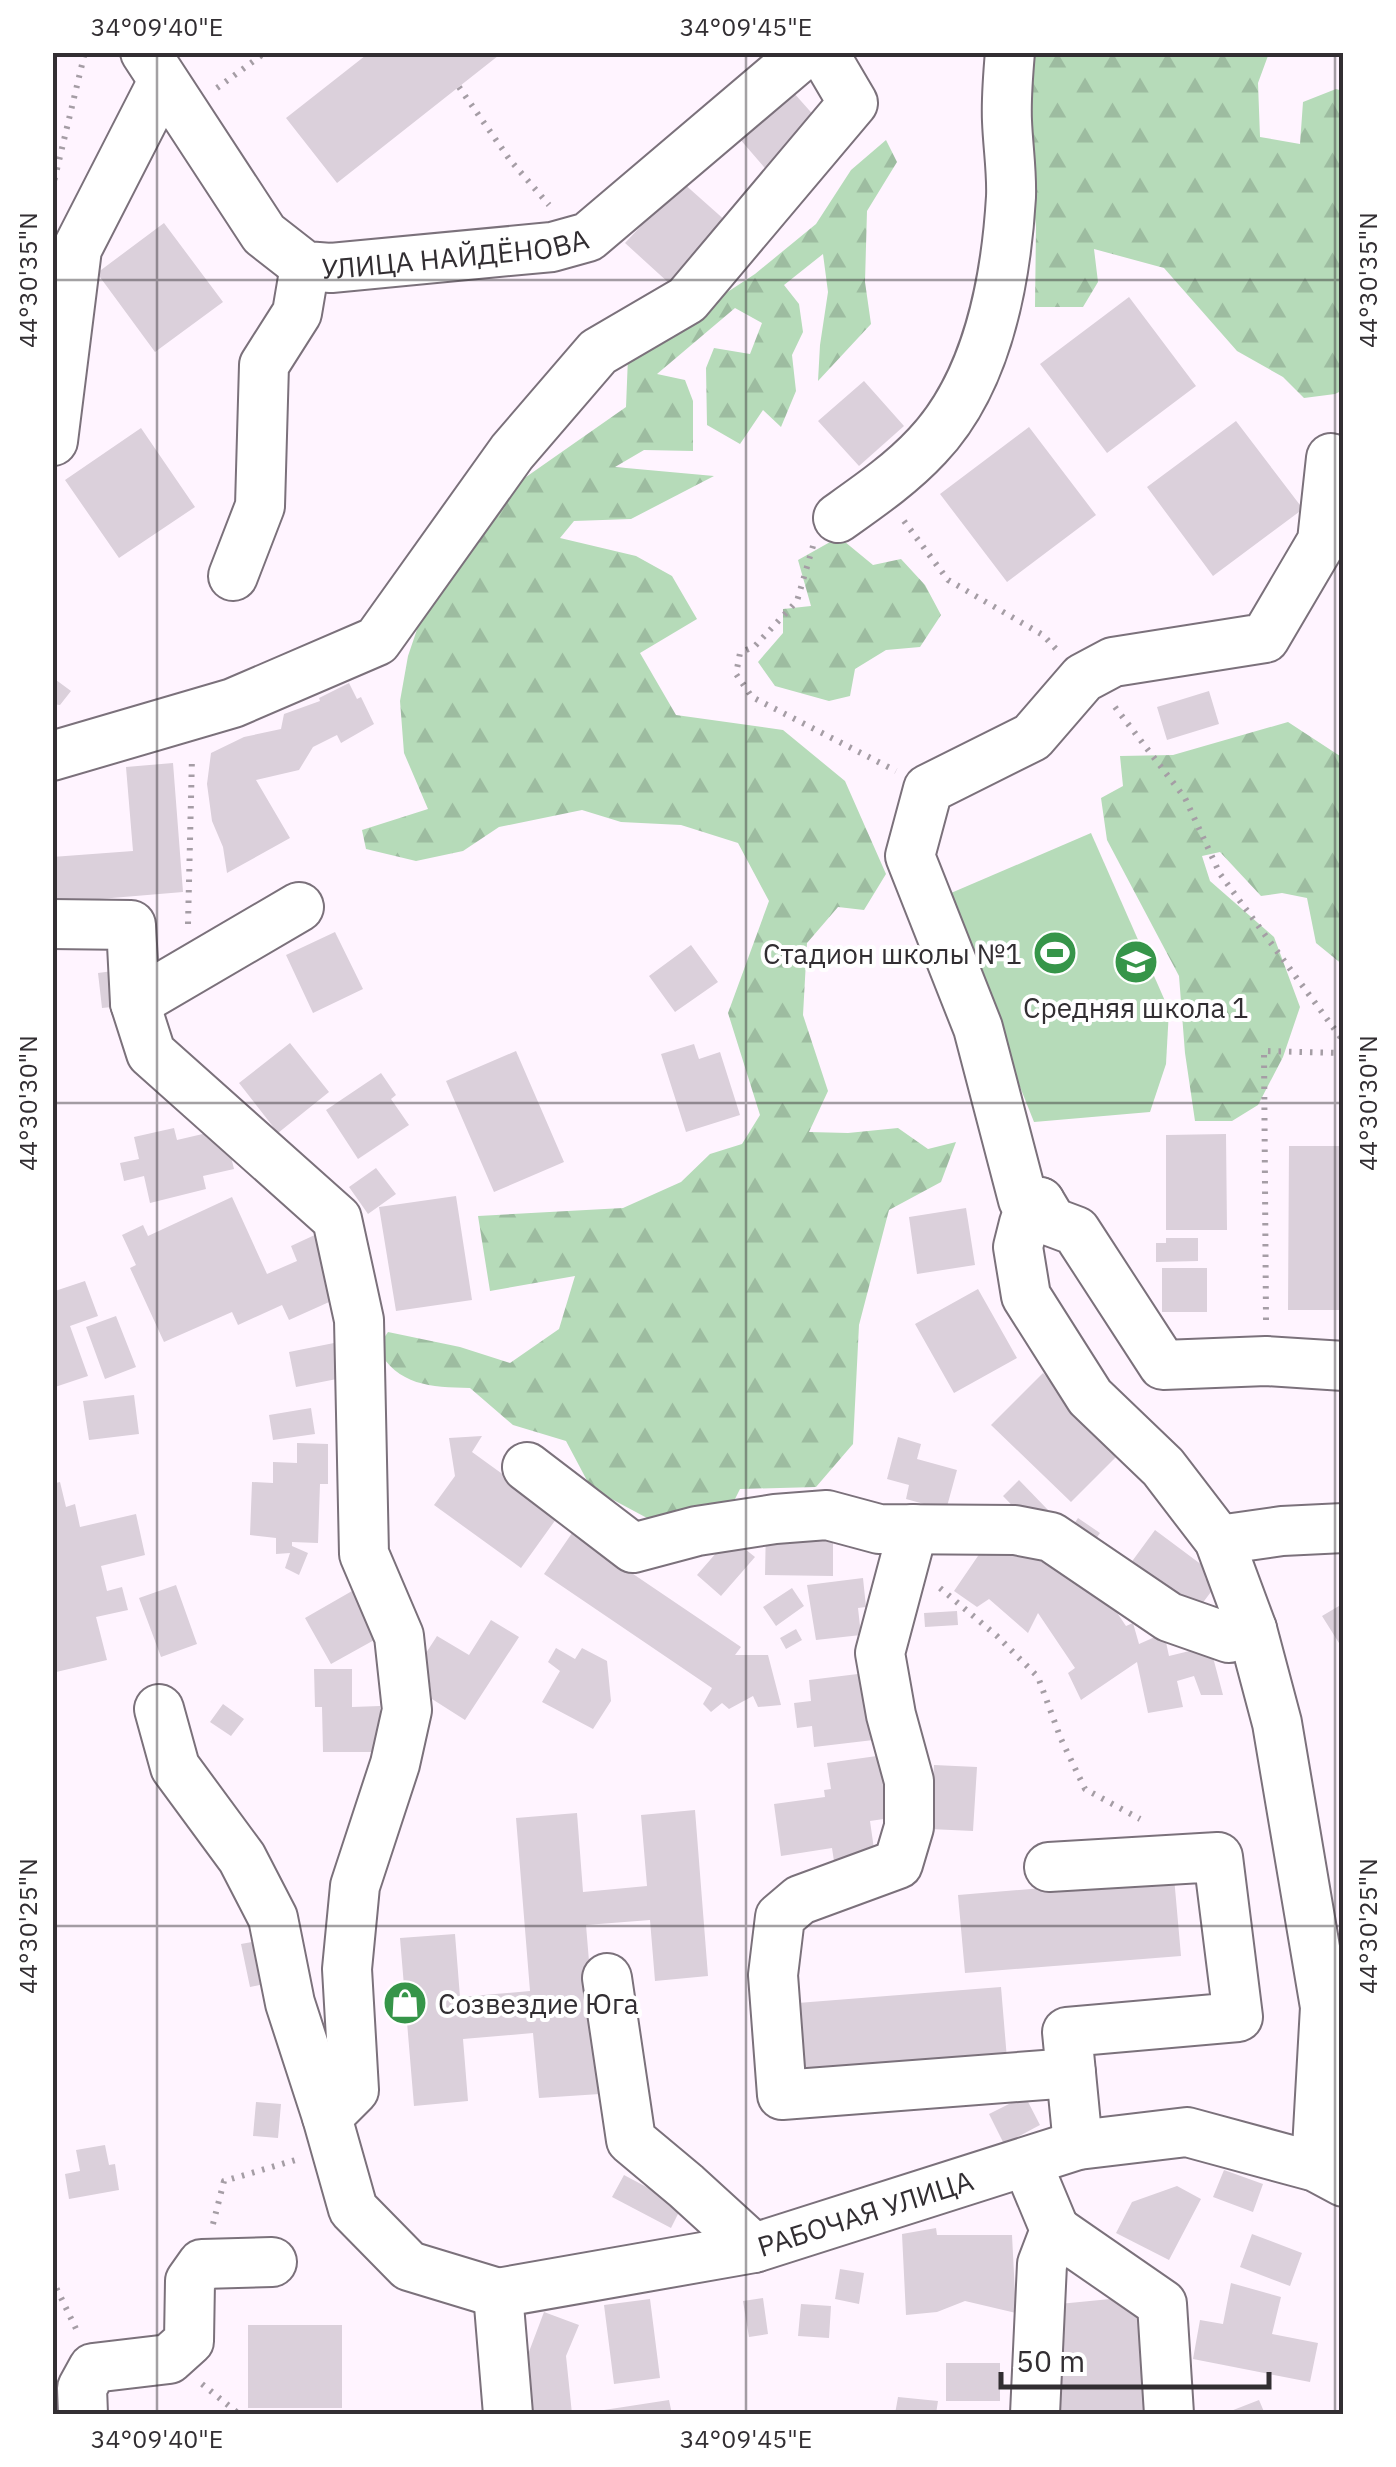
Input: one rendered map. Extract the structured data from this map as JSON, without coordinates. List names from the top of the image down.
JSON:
{
  "streets": {
    "street": ["УЛИЦА НАЙДЁНОВА", "РАБОЧАЯ УЛИЦА"]
  },
  "places": {
    "sports": ["Стадион школы №1"],
    "school or university": ["Средняя школа 1"],
    "shop": ["Созвездие Юга"]
  },
  "scale_bar": "50 m",
  "coordinates": [
    "34°09'40\"E",
    "34°09'45\"E",
    "44°30'35\"N",
    "44°30'30\"N",
    "44°30'25\"N"
  ]
}
